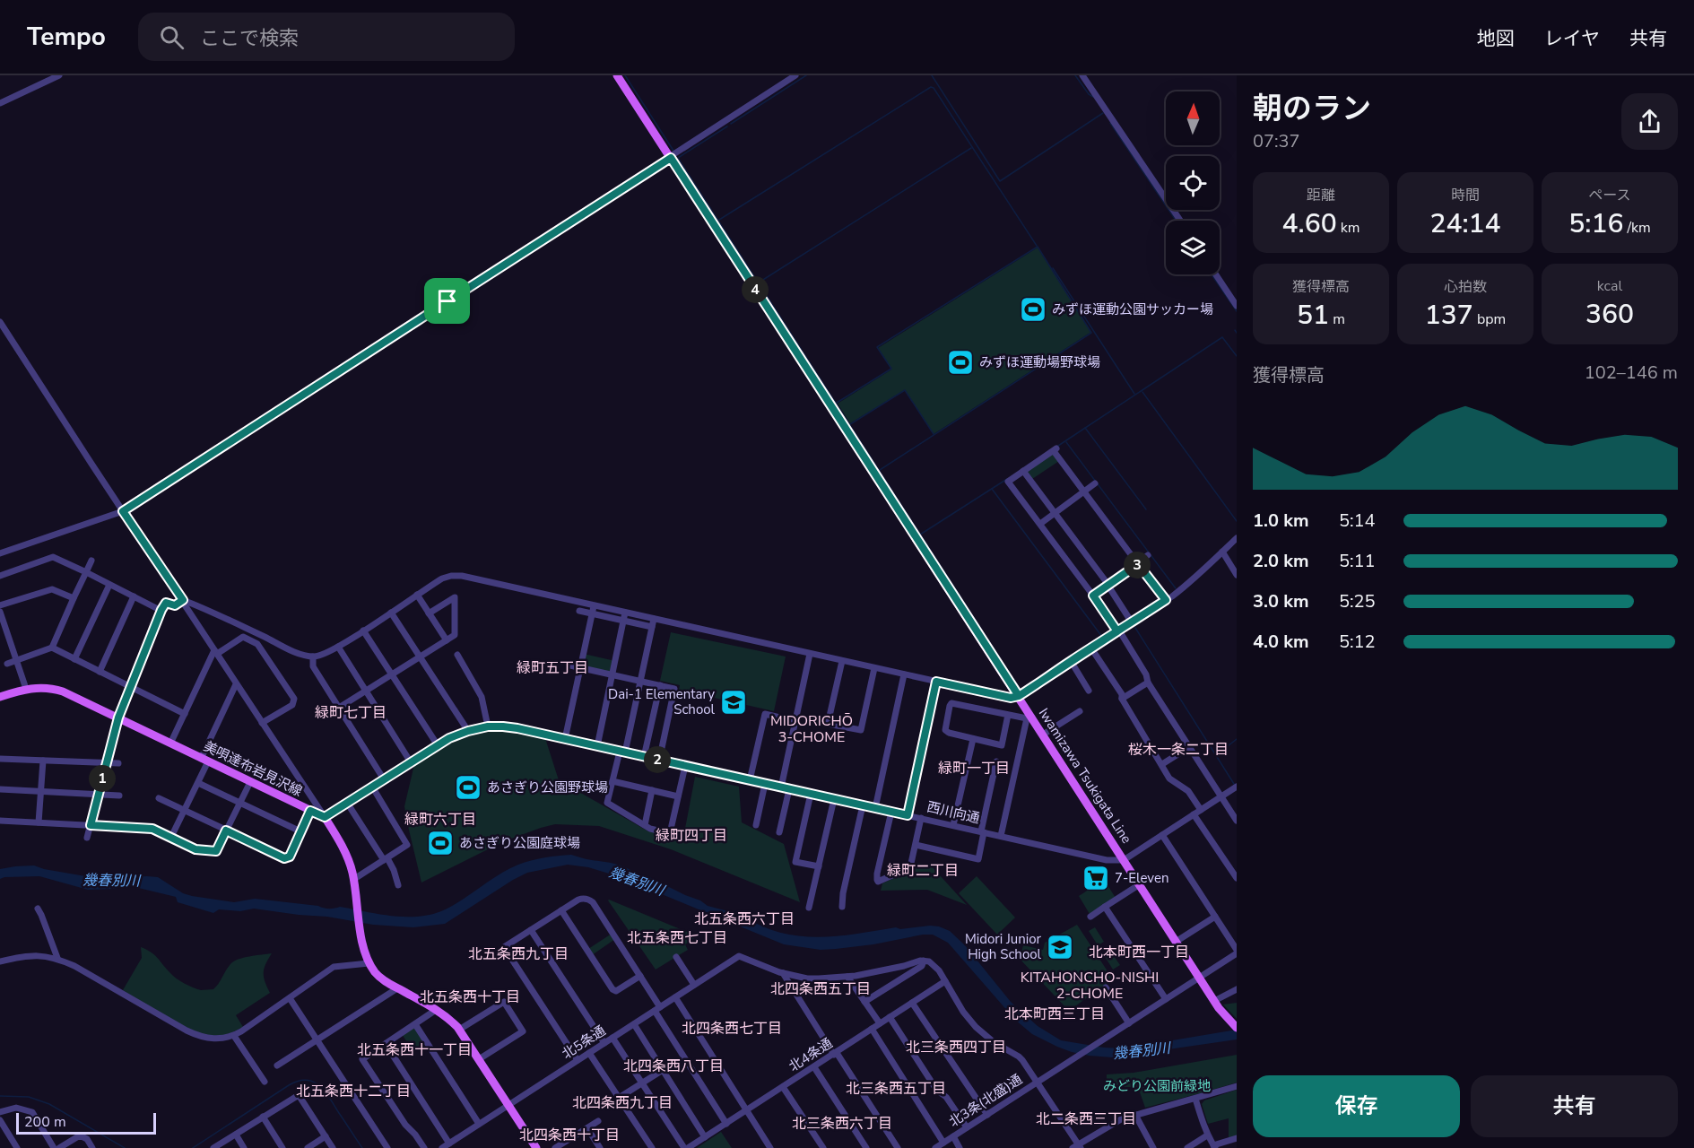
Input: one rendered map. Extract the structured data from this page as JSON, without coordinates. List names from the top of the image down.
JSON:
{
  "streets": {
    "main road": ["美唄達布岩見沢線", "Iwamizawa Tsukigata Line"],
    "street": [
      "西川向通",
      "北5条通",
      "北4条通",
      "北3条(北盛)通"
    ]
  },
  "crossings": [
    ["美唄達布岩見沢線", "西川向通"],
    ["Iwamizawa Tsukigata Line", "西川向通"]
  ],
  "districts": [
    "緑町五丁目",
    "緑町七丁目",
    "MIDORICHŌ 3-CHOME",
    "桜木一条二丁目",
    "緑町一丁目",
    "緑町六丁目",
    "緑町四丁目",
    "緑町二丁目",
    "北五条西六丁目",
    "北五条西七丁目",
    "北本町西一丁目",
    "北五条西九丁目",
    "KITAHONCHO-NISHI 2-CHOME",
    "北四条西五丁目",
    "北五条西十丁目",
    "北本町西三丁目",
    "北四条西七丁目",
    "北三条西四丁目",
    "北五条西十一丁目",
    "北四条西八丁目",
    "北三条西五丁目",
    "北五条西十二丁目",
    "北四条西九丁目",
    "北二条西三丁目",
    "北三条西六丁目",
    "北四条西十丁目"
  ],
  "water": ["幾春別川"],
  "parks": ["みどり公園前緑地"],
  "places": {
    "sports": [
      "みずほ運動公園サッカー場",
      "みずほ運動場野球場",
      "あさぎり公園野球場",
      "あさぎり公園庭球場"
    ],
    "school or university": ["Dai-1 Elementary School", "Midori Junior High School"],
    "supermarket": ["7-Eleven"]
  },
  "scale_bar": "200 m",
  "north": "top",
  "page": {
    "header": "Tempo",
    "search": "ここで検索",
    "nav": ["地図", "レイヤ", "共有"],
    "heading": ["朝のラン", "07:37"],
    "stats": [
      ["距離", "4.60 km"],
      ["時間", "24:14"],
      ["ペース", "5:16 /km"],
      ["獲得標高", "51 m"],
      ["心拍数", "137 bpm"],
      ["kcal", "360"]
    ],
    "pins": [
      "4",
      "3",
      "2",
      "1"
    ],
    "chart": ["獲得標高", "102–146 m"],
    "list": [
      {
        "name": "1.0 km",
        "note": "5:14"
      },
      {
        "name": "2.0 km",
        "note": "5:11"
      },
      {
        "name": "3.0 km",
        "note": "5:25"
      },
      {
        "name": "4.0 km",
        "note": "5:12"
      }
    ],
    "buttons": ["保存", "共有"],
    "scale": "200 m"
  }
}
